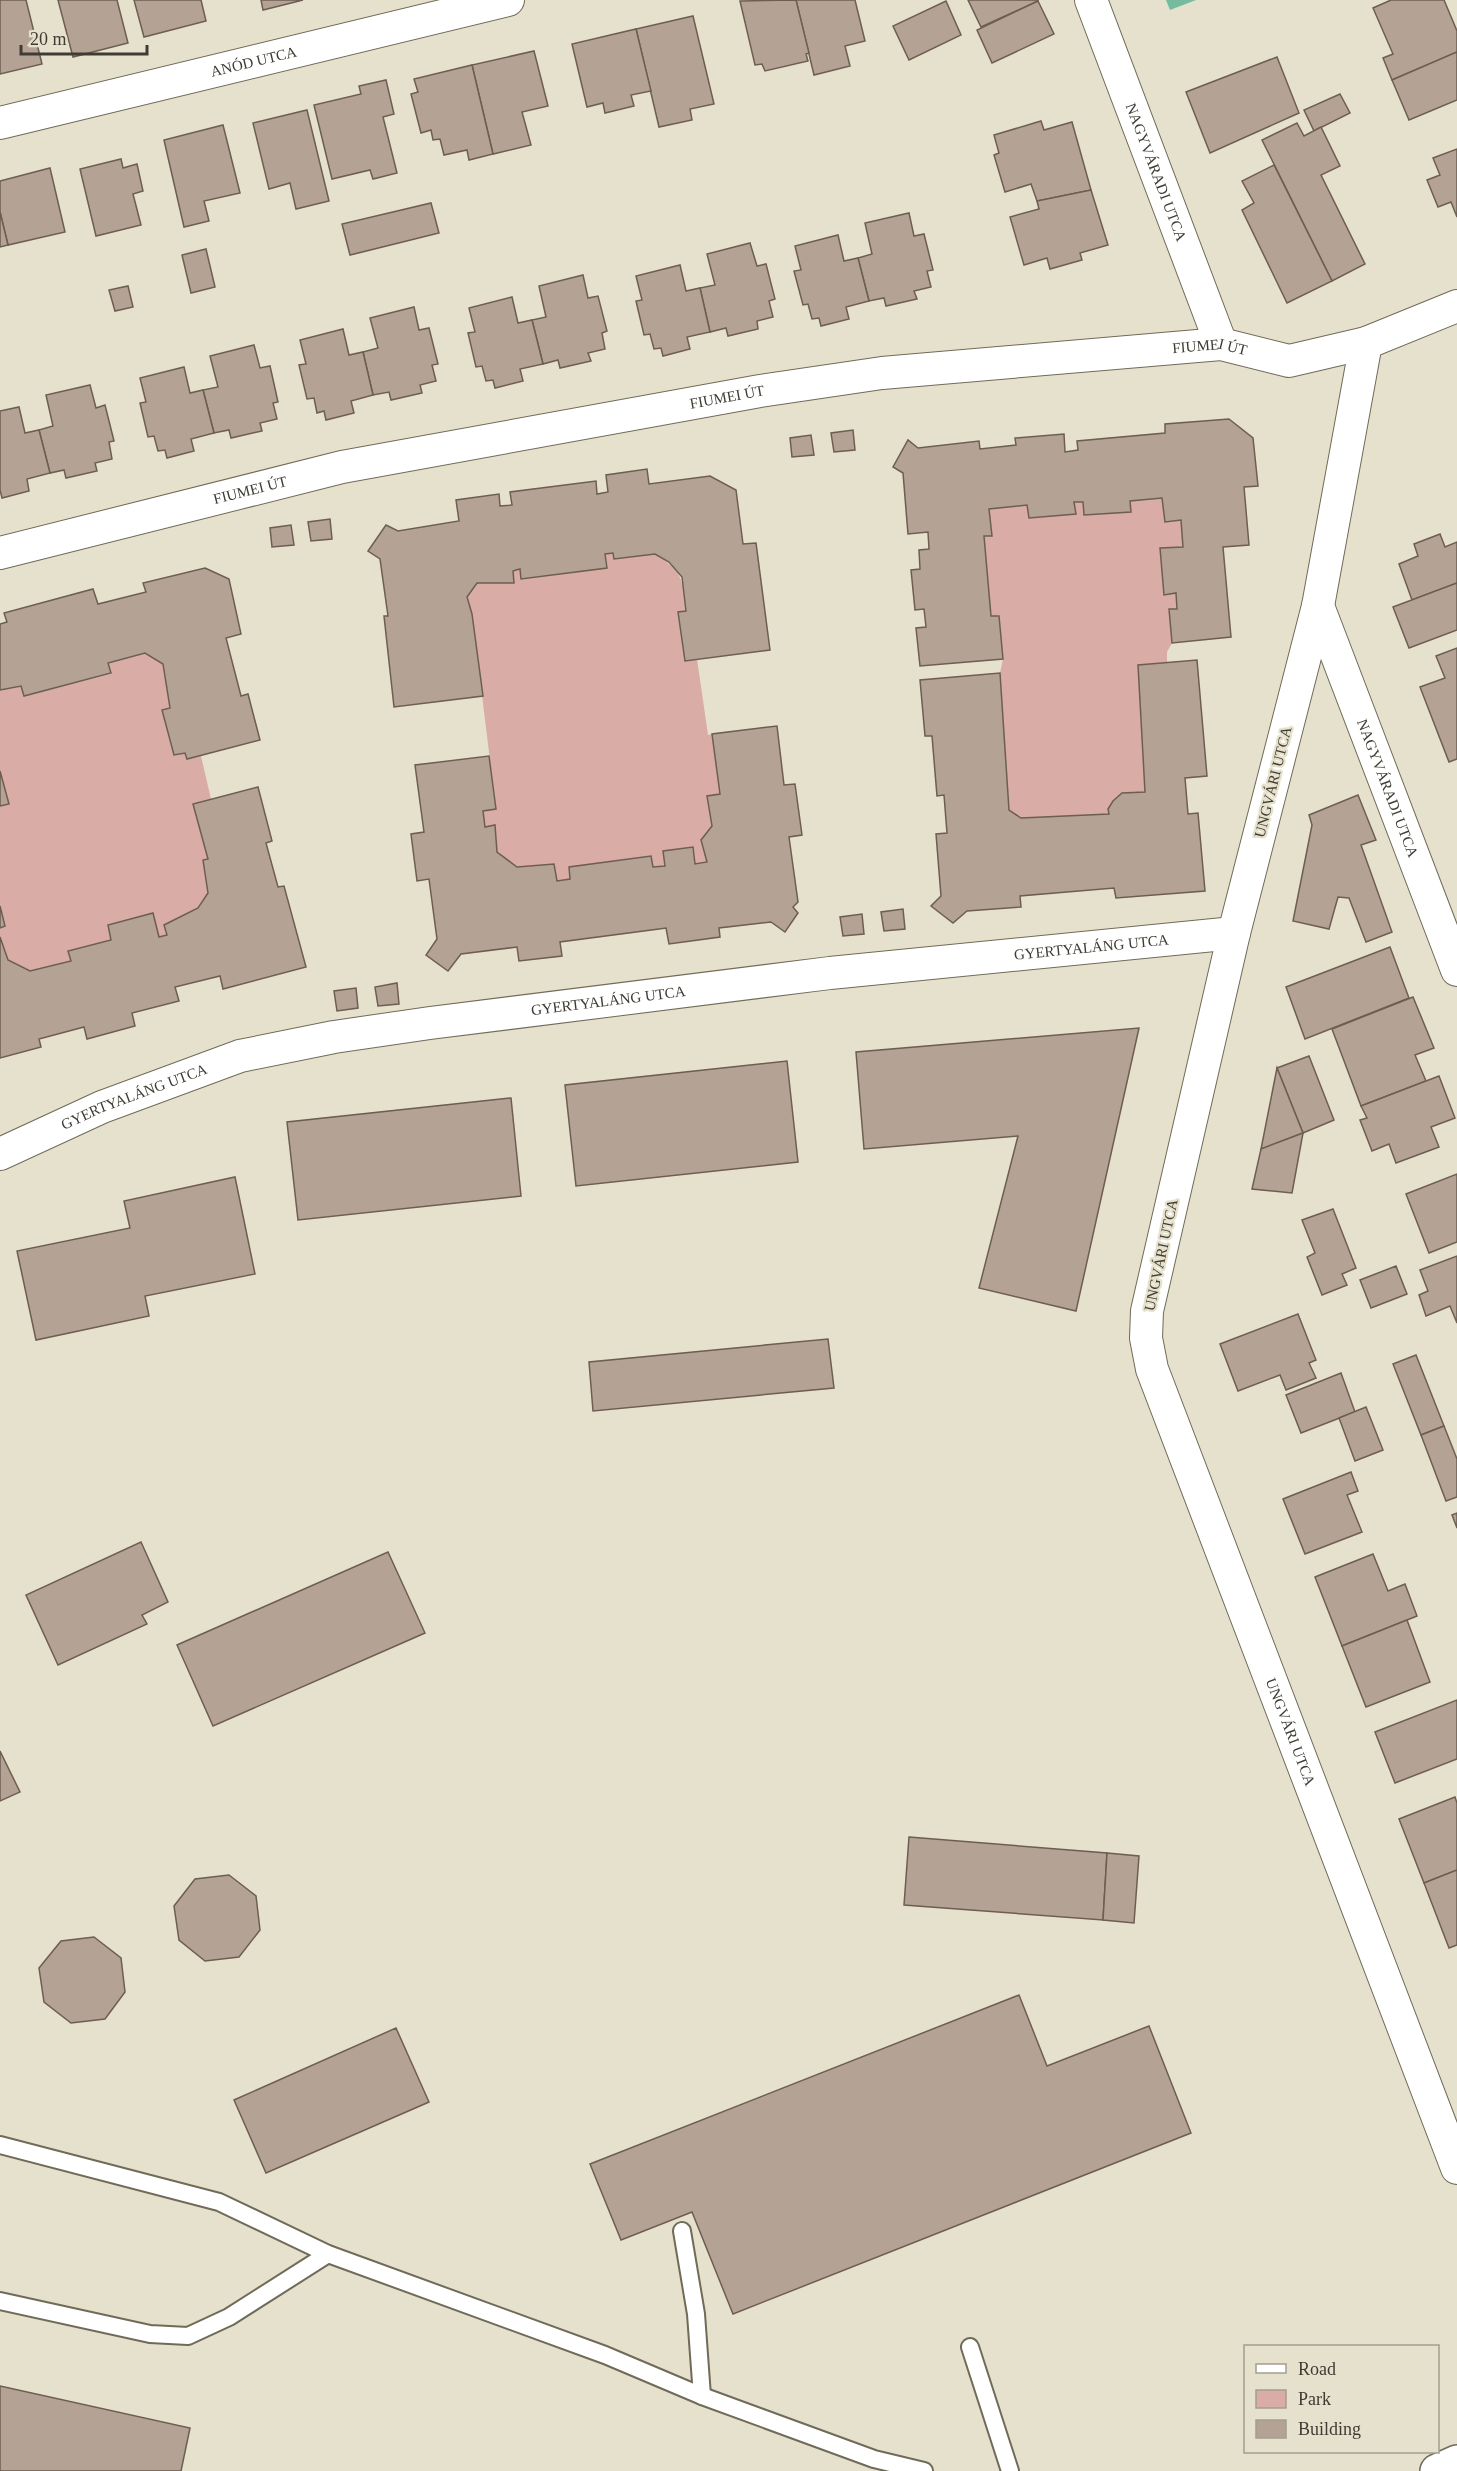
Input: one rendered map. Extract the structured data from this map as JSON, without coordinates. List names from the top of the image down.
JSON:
{
  "streets": {
    "street": [
      "ANÓD UTCA",
      "NAGYVÁRADI UTCA",
      "FIUMEI ÚT",
      "UNGVÁRI UTCA",
      "GYERTYALÁNG UTCA"
    ]
  },
  "crossings": [
    ["NAGYVÁRADI UTCA", "FIUMEI ÚT"],
    ["NAGYVÁRADI UTCA", "UNGVÁRI UTCA"],
    ["FIUMEI ÚT", "UNGVÁRI UTCA"],
    ["UNGVÁRI UTCA", "GYERTYALÁNG UTCA"]
  ],
  "legend": ["Road", "Park", "Building"],
  "scale_bar": "20 m"
}
